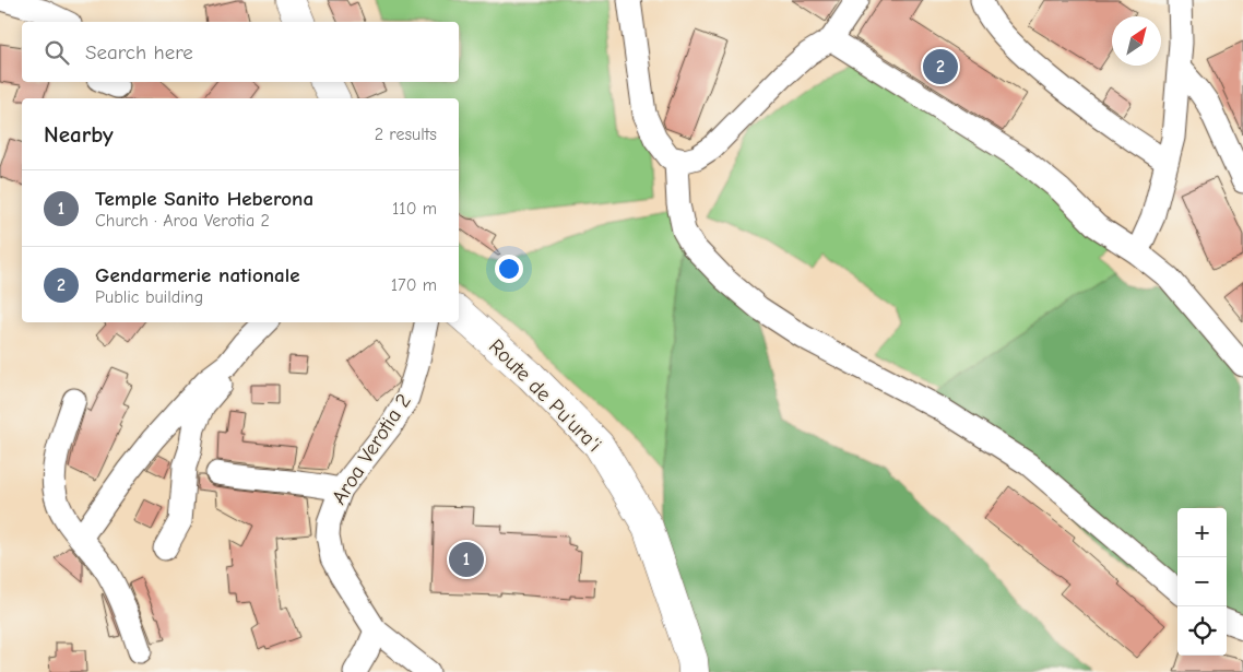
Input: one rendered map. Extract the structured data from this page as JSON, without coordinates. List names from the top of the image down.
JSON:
{
  "streets": {
    "main road": ["Route de Pu'ura'i"],
    "street": ["Aroa Verotia 2"]
  },
  "north": "top right",
  "page": {
    "search": "Search here",
    "pins": ["2", "1"],
    "heading": ["Nearby", "2 results"],
    "list": [
      {
        "mark": "1",
        "name": "Temple Sanito Heberona",
        "note": "Church · Aroa Verotia 2",
        "value": "110 m"
      },
      {
        "mark": "2",
        "name": "Gendarmerie nationale",
        "note": "Public building",
        "value": "170 m"
      }
    ],
    "map_buttons": ["+", "−"]
  }
}
